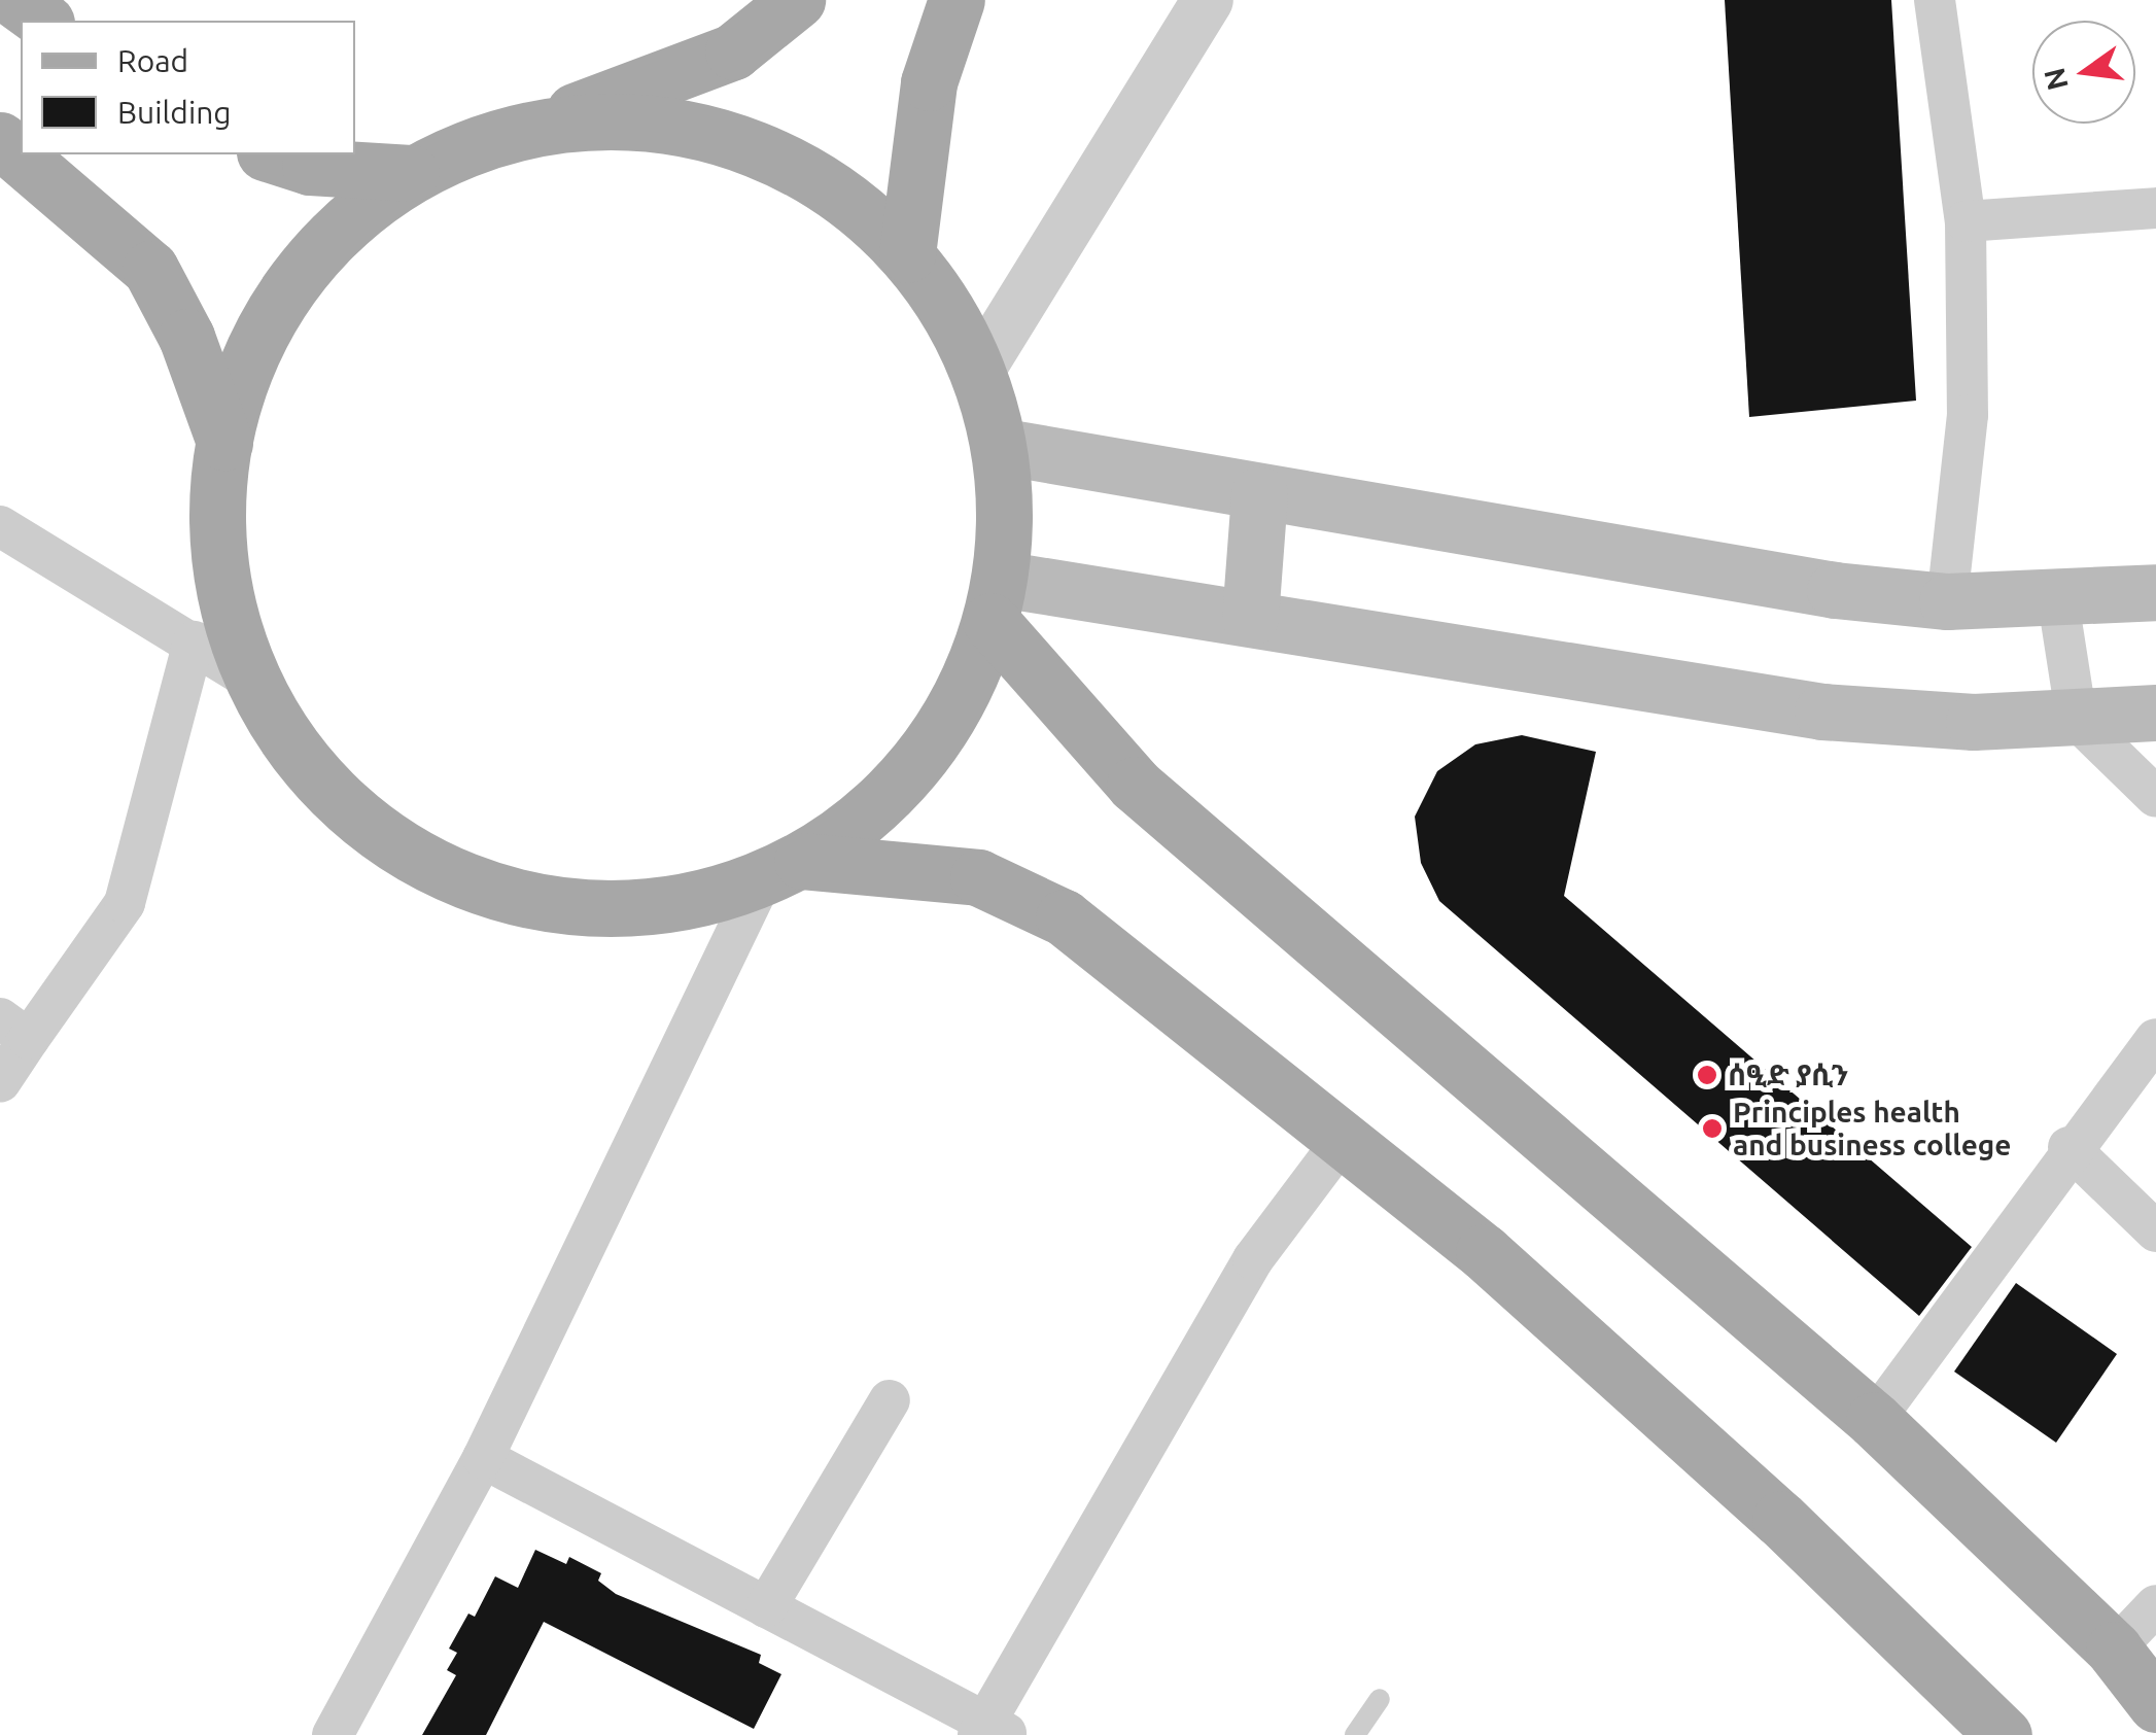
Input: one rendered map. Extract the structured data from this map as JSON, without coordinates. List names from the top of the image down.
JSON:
{
  "places": ["ሰዒድ ያሲን", "Principles health and business college"],
  "legend": ["Road", "Building"],
  "north": "left"
}
